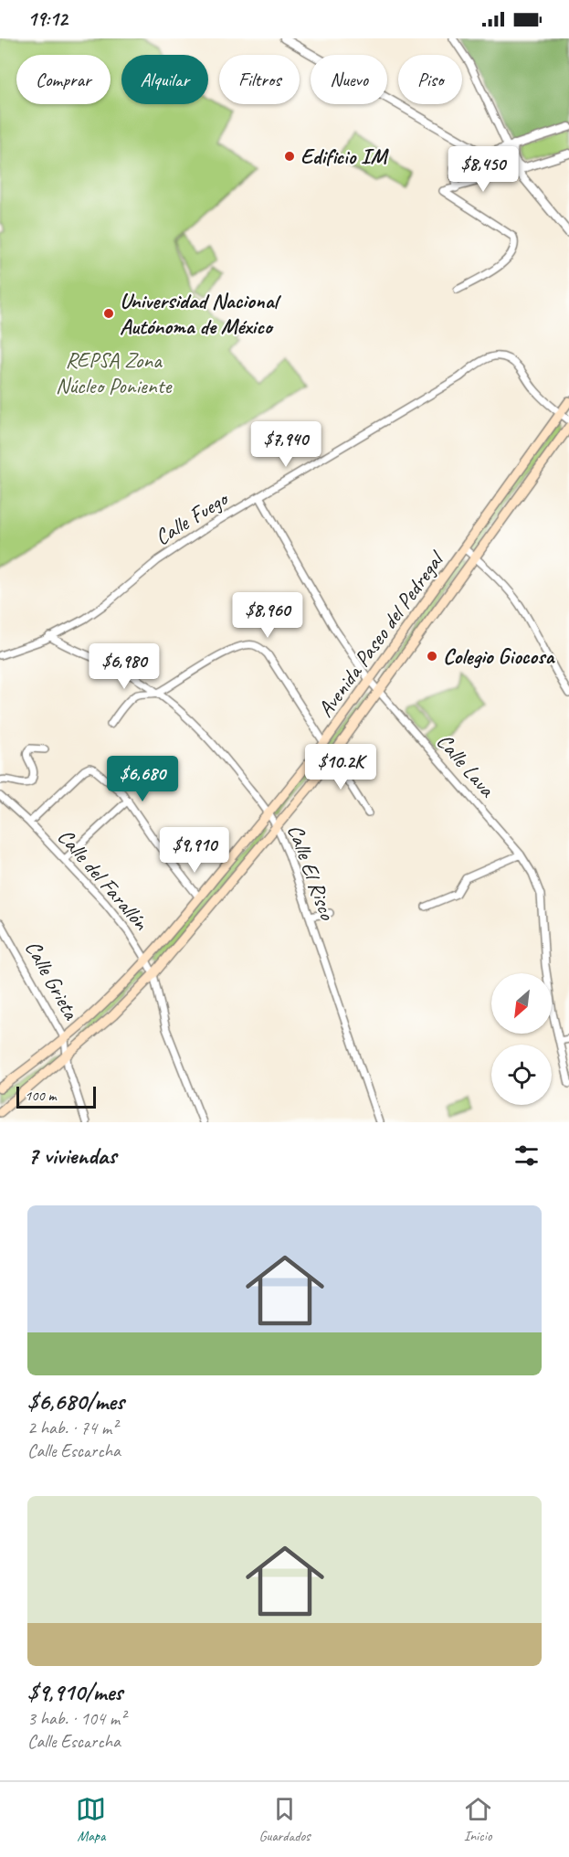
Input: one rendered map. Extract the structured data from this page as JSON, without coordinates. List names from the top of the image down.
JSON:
{
  "streets": {
    "main road": ["Avenida Paseo del Pedregal"],
    "street": [
      "Calle Fuego",
      "Calle Lava",
      "Calle El Risco",
      "Calle del Farallón",
      "Calle Grieta"
    ]
  },
  "crossings": [
    ["Calle Fuego", "Avenida Paseo del Pedregal"],
    ["Calle Fuego", "Calle Lava"],
    ["Calle Fuego", "Calle El Risco"],
    ["Avenida Paseo del Pedregal", "Calle Lava"],
    ["Avenida Paseo del Pedregal", "Calle El Risco"],
    ["Avenida Paseo del Pedregal", "Calle del Farallón"],
    ["Avenida Paseo del Pedregal", "Calle Grieta"]
  ],
  "parks": ["REPSA Zona Núcleo Poniente"],
  "places": ["Edificio IM", "Universidad Nacional Autónoma de México", "Colegio Giocosa"],
  "scale_bar": "100 m",
  "north": "bottom left",
  "page": {
    "status": "19:12",
    "chip": [
      "Comprar",
      "Alquilar",
      "Filtros",
      "Nuevo",
      "Piso"
    ],
    "price": [
      "$8,450",
      "$7,940",
      "$8,960",
      "$6,980",
      "$10.2K",
      "$6,680",
      "$9,910"
    ],
    "scale": "100 m",
    "heading": "7 viviendas",
    "list": [
      {
        "name": "$6,680/mes",
        "note": "2 hab. · 74 m² · Calle Escarcha"
      },
      {
        "name": "$9,910/mes",
        "note": "3 hab. · 104 m² · Calle Escarcha"
      }
    ],
    "tabs": ["Mapa", "Guardados", "Inicio"]
  }
}
